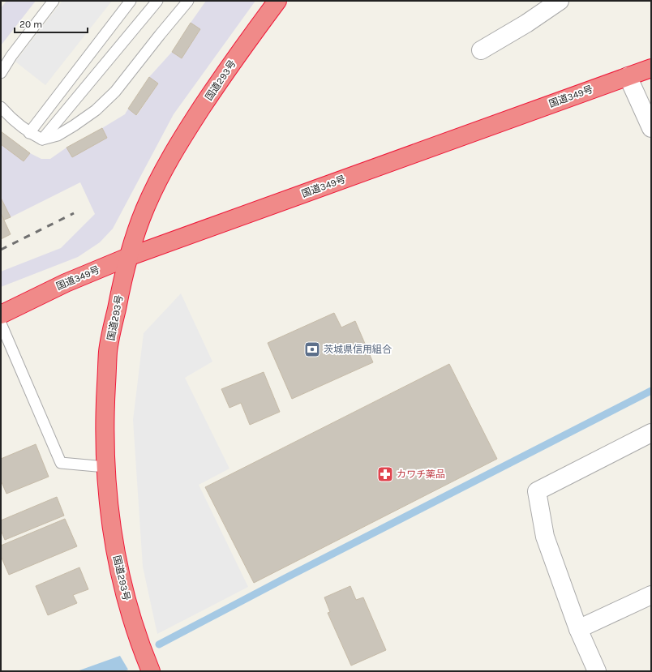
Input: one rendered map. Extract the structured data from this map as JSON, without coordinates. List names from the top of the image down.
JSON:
{
  "streets": {
    "highway": ["国道293号", "国道349号"]
  },
  "crossings": [
    ["国道293号", "国道349号"]
  ],
  "places": {
    "bank": ["茨城県信用組合"],
    "pharmacy": ["カワチ薬品"]
  },
  "scale_bar": "20 m"
}
